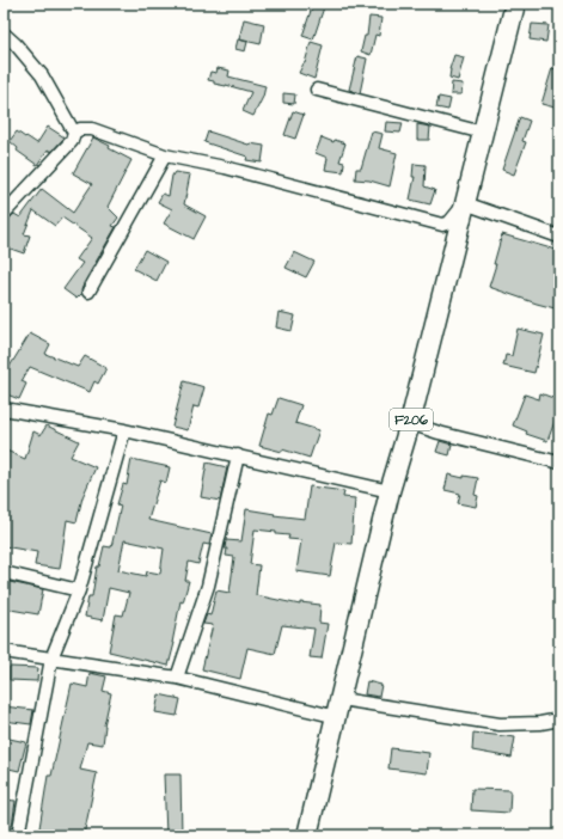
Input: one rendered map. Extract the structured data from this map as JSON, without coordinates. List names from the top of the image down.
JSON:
{
  "streets": {
    "main road": ["F206"]
  }
}
